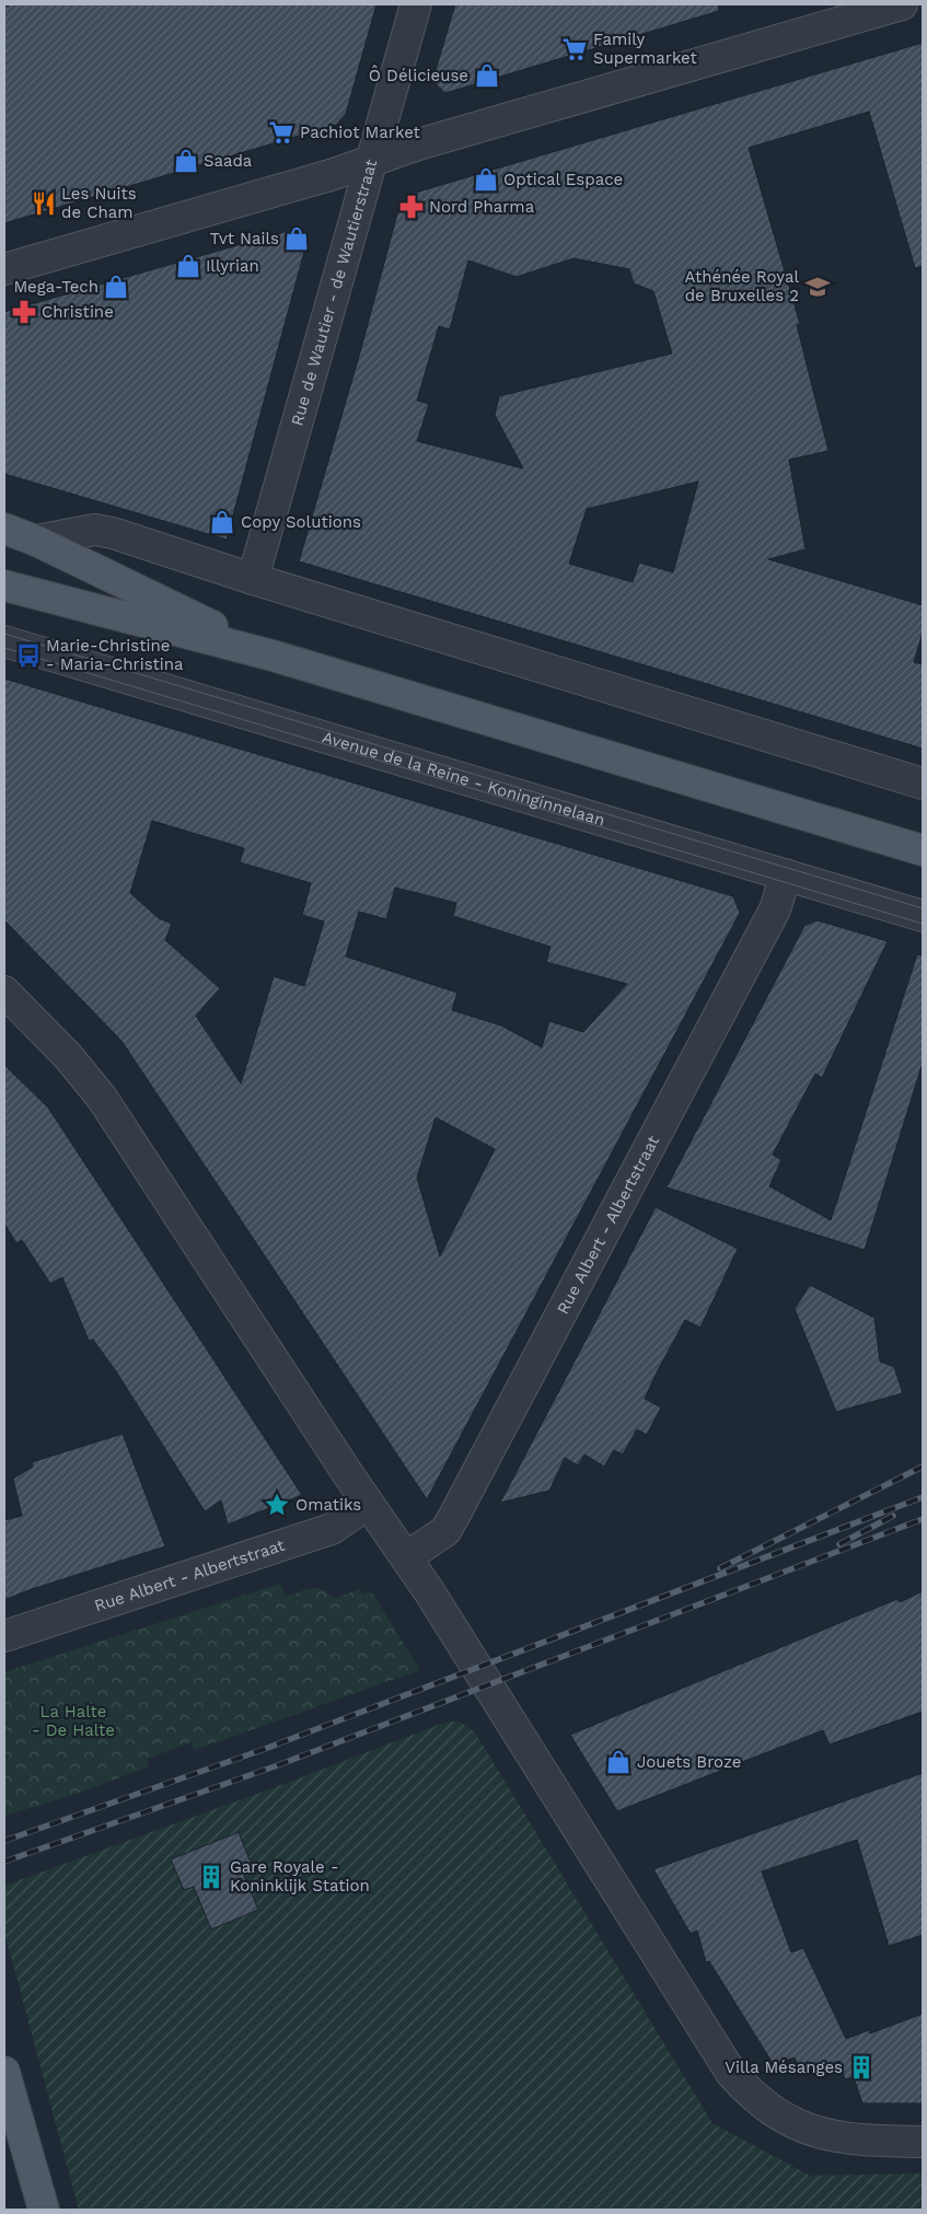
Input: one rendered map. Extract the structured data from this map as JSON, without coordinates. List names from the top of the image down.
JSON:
{
  "streets": {
    "street": ["Rue de Wautier - de Wautierstraat", "Avenue de la Reine - Koninginnelaan", "Rue Albert - Albertstraat"]
  },
  "crossings": [
    ["Avenue de la Reine - Koninginnelaan", "Rue Albert - Albertstraat"]
  ],
  "parks": ["La Halte - De Halte"],
  "places": {
    "supermarket": ["Family Supermarket", "Pachiot Market"],
    "shop": [
      "Ô Délicieuse",
      "Saada",
      "Optical Espace",
      "Tvt Nails",
      "Illyrian",
      "Mega-Tech",
      "Copy Solutions",
      "Jouets Broze"
    ],
    "restaurant": ["Les Nuits de Cham"],
    "pharmacy": ["Nord Pharma", "Christine"],
    "school or university": ["Athénée Royal de Bruxelles 2"],
    "bus stop": ["Marie-Christine - Maria-Christina"],
    "place": ["Omatiks"],
    "building": ["Gare Royale - Koninklijk Station", "Villa Mésanges"]
  }
}
